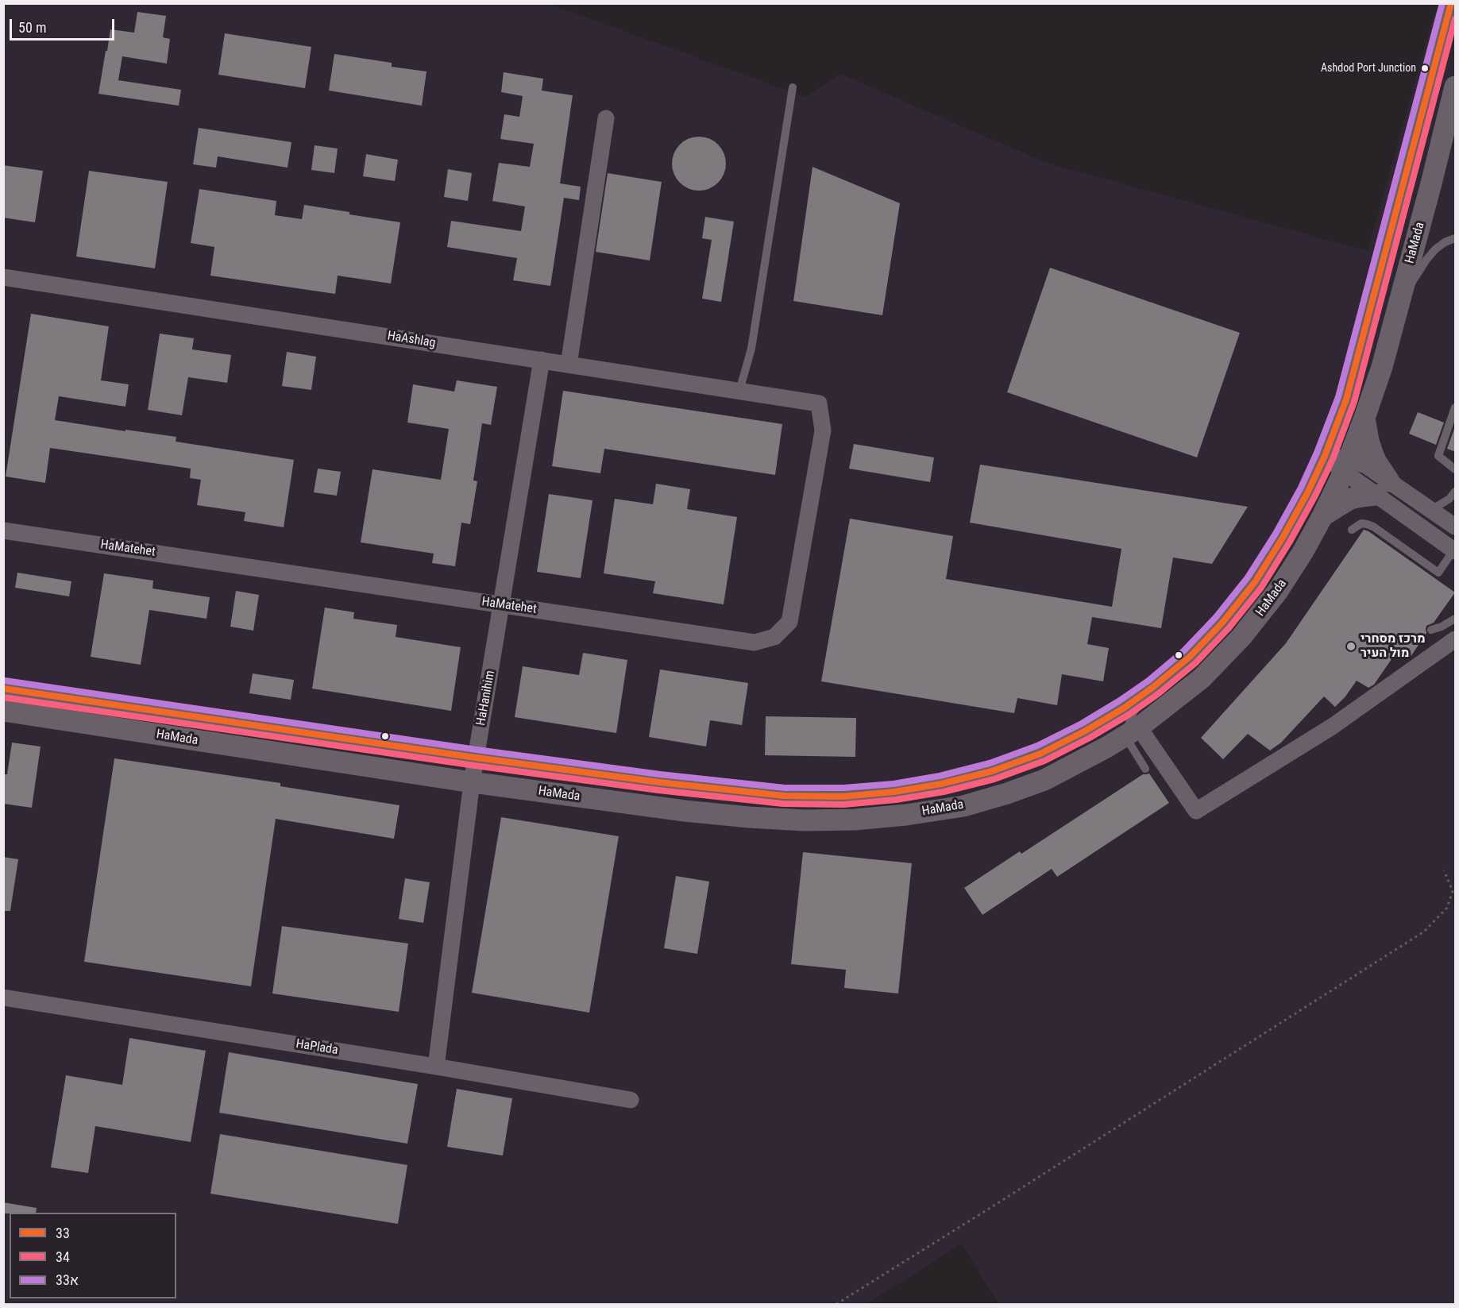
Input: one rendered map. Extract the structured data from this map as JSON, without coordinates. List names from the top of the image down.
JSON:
{
  "streets": {
    "street": [
      "HaMada",
      "HaAshlag",
      "HaMatehet",
      "HaHanihim",
      "HaPlada"
    ]
  },
  "crossings": [
    ["HaMada", "HaHanihim"],
    ["HaAshlag", "HaMatehet"],
    ["HaAshlag", "HaHanihim"],
    ["HaMatehet", "HaHanihim"],
    ["HaHanihim", "HaPlada"]
  ],
  "places": ["Ashdod Port Junction", "מרכז מסחרי מול העיר"],
  "lines": ["transit line 33", "transit line 33א", "transit line 34"],
  "legend": ["33", "34", "33א"],
  "scale_bar": "50 m"
}
